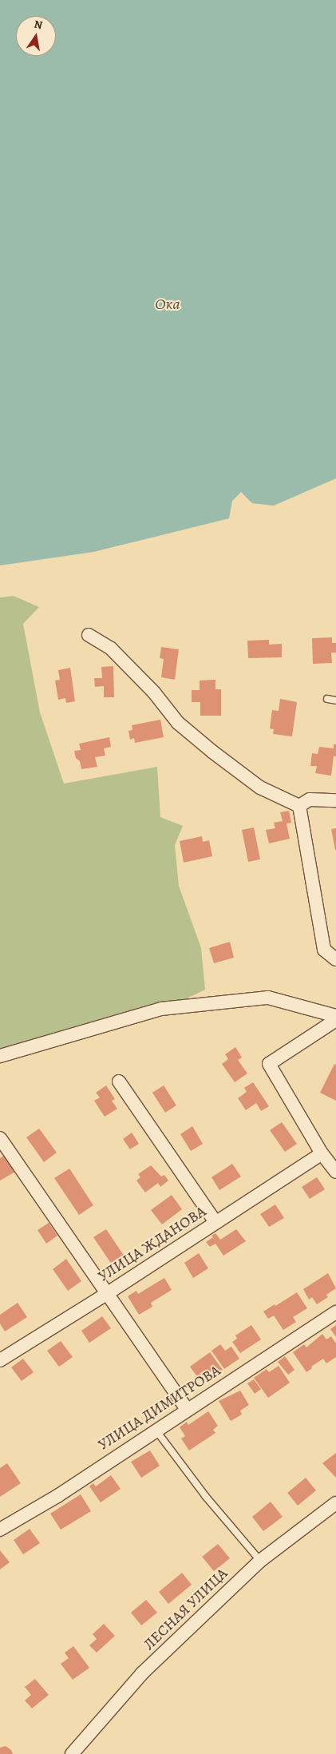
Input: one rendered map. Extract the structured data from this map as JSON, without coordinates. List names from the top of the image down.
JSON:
{
  "streets": {
    "street": ["УЛИЦА ЖДАНОВА", "УЛИЦА ДИМИТРОВА", "ЛЕСНАЯ УЛИЦА"]
  },
  "water": ["Ока"],
  "north": "top"
}
